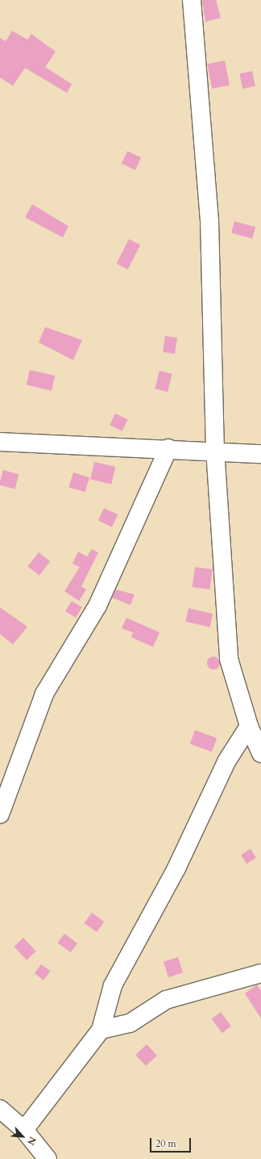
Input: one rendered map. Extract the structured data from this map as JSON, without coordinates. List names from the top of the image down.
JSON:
{
  "scale_bar": "20 m",
  "north": "bottom right"
}
